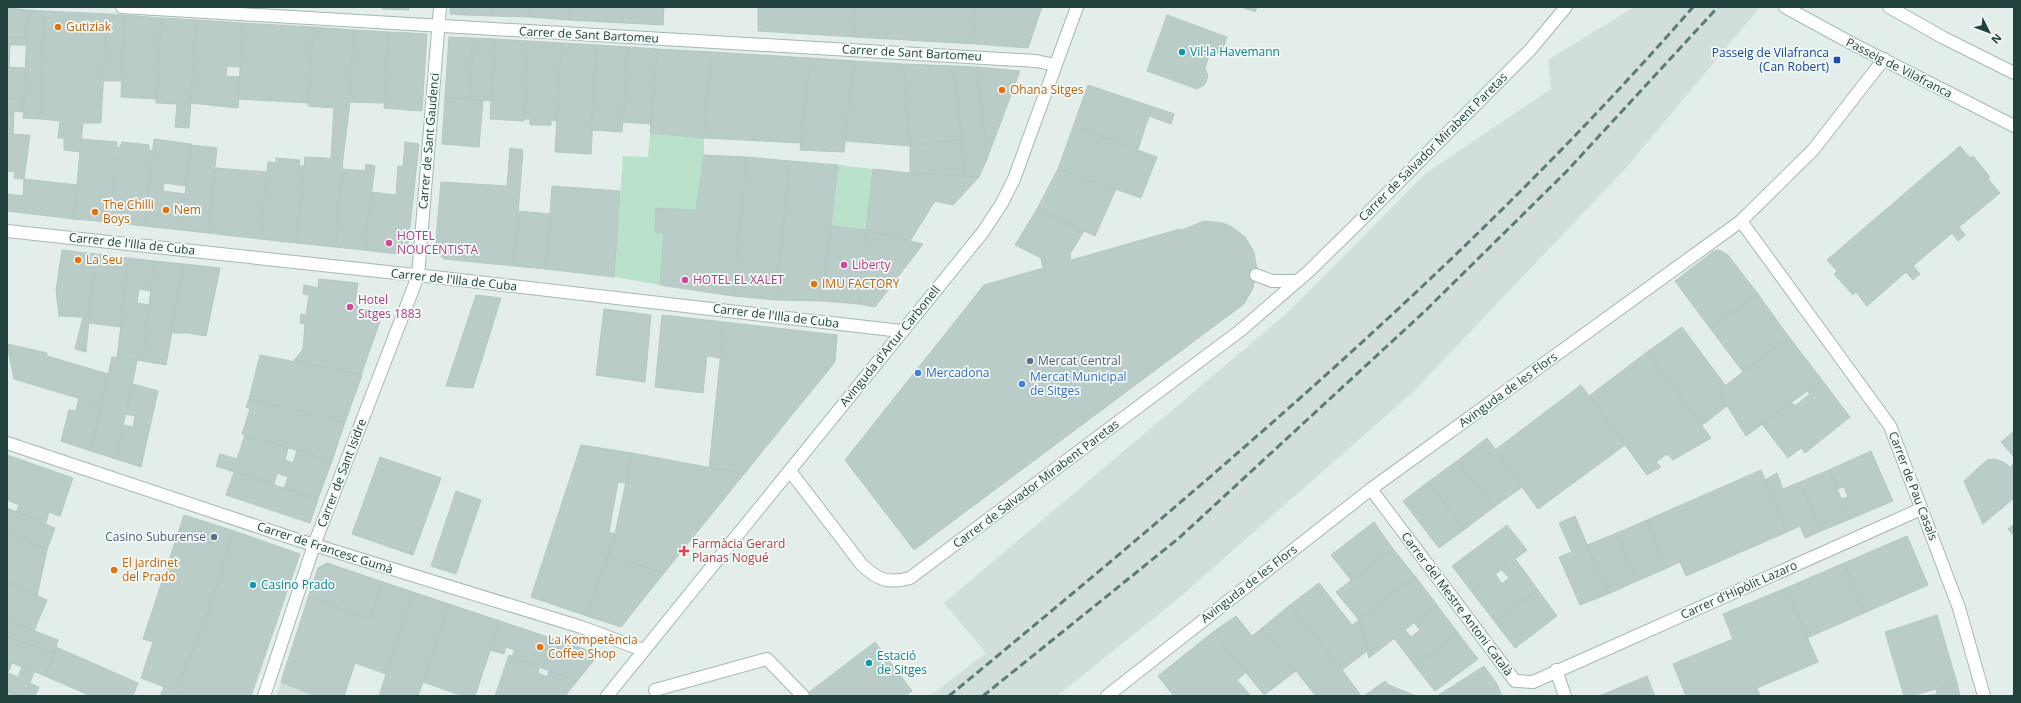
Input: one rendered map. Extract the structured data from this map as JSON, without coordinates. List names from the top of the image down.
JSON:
{
  "streets": {
    "street": [
      "Carrer de Sant Bartomeu",
      "Passeig de Vilafranca",
      "Carrer de Sant Gaudenci",
      "Carrer de Salvador Mirabent Paretas",
      "Carrer de l'Illa de Cuba",
      "Avinguda d'Artur Carbonell",
      "Avinguda de les Flors",
      "Carrer de Sant Isidre",
      "Carrer de Pau Casals",
      "Carrer de Francesc Gumà",
      "Carrer d'Hipòlit Lazaro",
      "Carrer del Mestre Antoni Català"
    ]
  },
  "crossings": [
    ["Carrer de Sant Bartomeu", "Carrer de Sant Gaudenci"],
    ["Carrer de Sant Bartomeu", "Avinguda d'Artur Carbonell"],
    ["Passeig de Vilafranca", "Avinguda de les Flors"],
    ["Carrer de Sant Gaudenci", "Carrer de l'Illa de Cuba"],
    ["Carrer de Sant Gaudenci", "Carrer de Sant Isidre"],
    ["Carrer de Salvador Mirabent Paretas", "Avinguda d'Artur Carbonell"],
    ["Carrer de l'Illa de Cuba", "Avinguda d'Artur Carbonell"],
    ["Carrer de l'Illa de Cuba", "Carrer de Sant Isidre"],
    ["Avinguda d'Artur Carbonell", "Carrer de Francesc Gumà"],
    ["Avinguda de les Flors", "Carrer de Pau Casals"],
    ["Avinguda de les Flors", "Carrer del Mestre Antoni Català"],
    ["Carrer de Sant Isidre", "Carrer de Francesc Gumà"],
    ["Carrer de Pau Casals", "Carrer d'Hipòlit Lazaro"],
    ["Carrer d'Hipòlit Lazaro", "Carrer del Mestre Antoni Català"]
  ],
  "places": {
    "other": [
      "Gutiziak",
      "Vil·la Havemann",
      "Ohana Sitges",
      "Nem",
      "The Chilli Boys",
      "HOTEL NOUCENTISTA",
      "La Seu",
      "Liberty",
      "HOTEL EL XALET",
      "IMU FACTORY",
      "Hotel Sitges 1883",
      "Mercat Central",
      "Mercadona",
      "Mercat Municipal de Sitges",
      "Casino Suburense",
      "El jardinet del Prado",
      "Casino Prado",
      "La Kompetència Coffee Shop",
      "Estació de Sitges"
    ],
    "transit": ["Passeig de Vilafranca (Can Robert)"],
    "health": ["Farmàcia Gerard Planas Nogué"]
  },
  "north": "bottom right"
}
